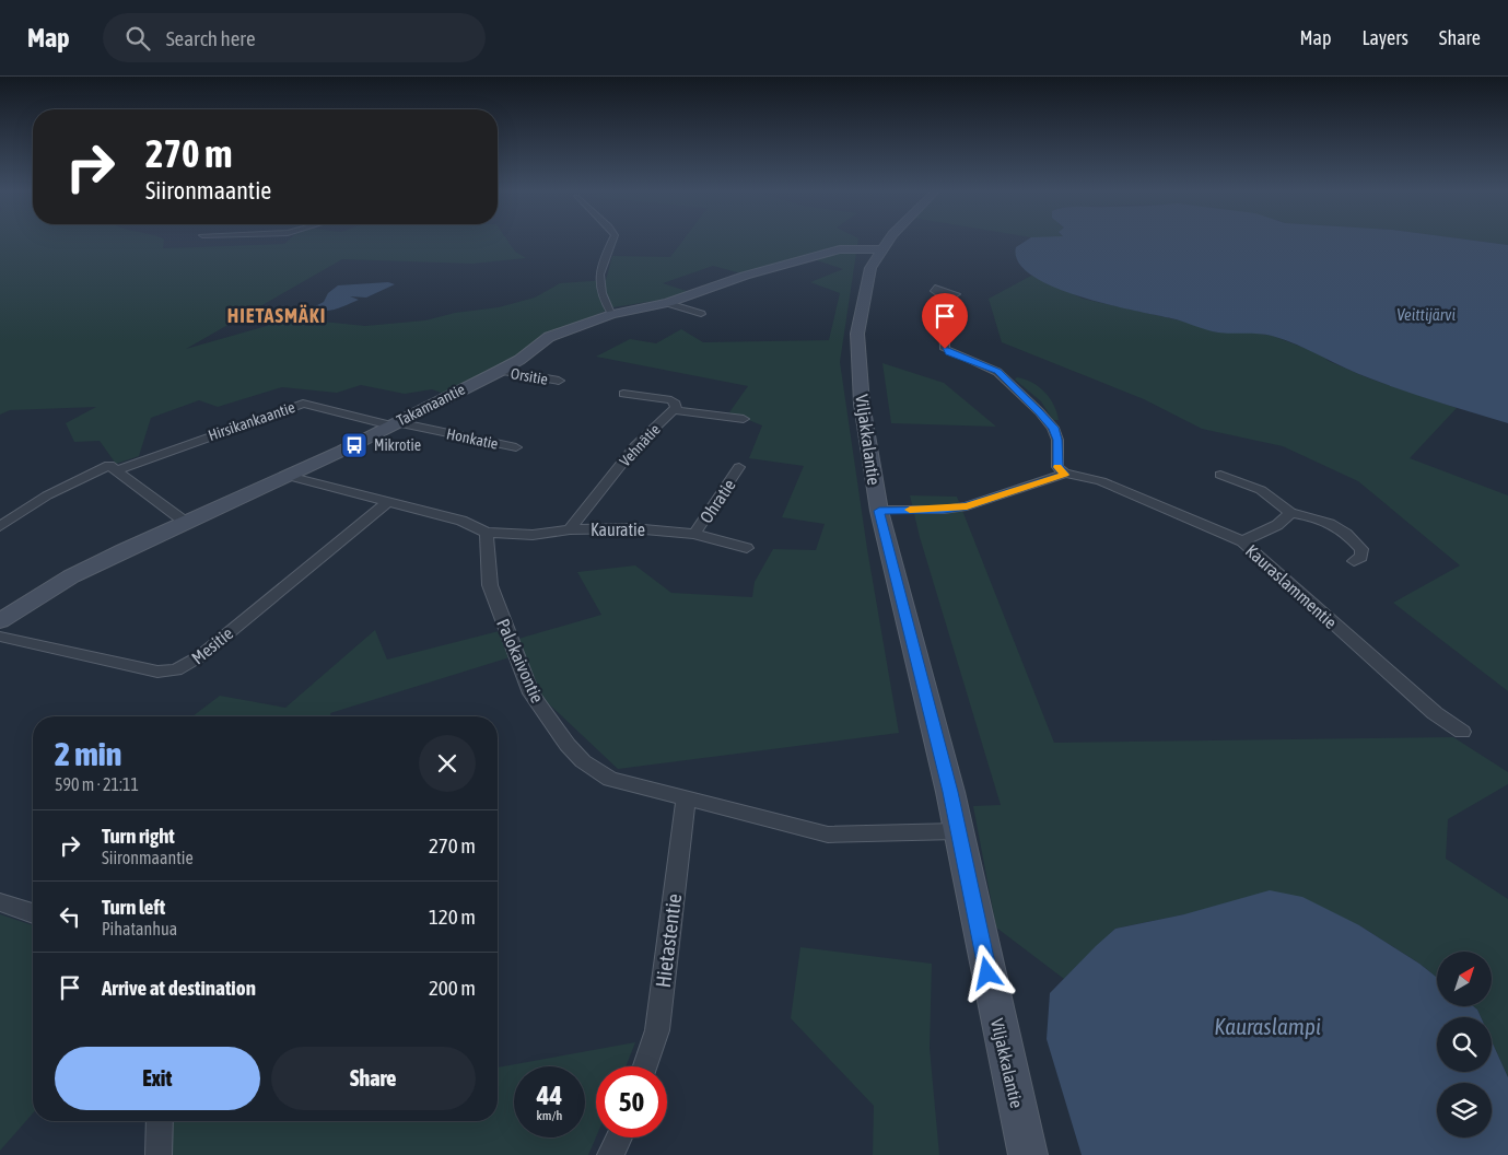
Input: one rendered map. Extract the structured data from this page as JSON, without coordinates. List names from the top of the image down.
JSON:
{
  "streets": {
    "street": [
      "Orsitie",
      "Takamaantie",
      "Hirsikankaantie",
      "Honkatie",
      "Viljakkalantie",
      "Vehnätie",
      "Ohratie",
      "Kauratie",
      "Kauraslammentie",
      "Mesitie",
      "Palokaivontie",
      "Hietastentie"
    ]
  },
  "crossings": [
    ["Orsitie", "Takamaantie"],
    ["Takamaantie", "Hirsikankaantie"],
    ["Takamaantie", "Honkatie"],
    ["Takamaantie", "Viljakkalantie"],
    ["Hirsikankaantie", "Honkatie"],
    ["Viljakkalantie", "Palokaivontie"],
    ["Vehnätie", "Kauratie"],
    ["Ohratie", "Kauratie"],
    ["Kauratie", "Palokaivontie"],
    ["Palokaivontie", "Hietastentie"]
  ],
  "districts": ["HIETASMÄKI"],
  "water": ["Veittijärvi", "Kauraslampi"],
  "places": {
    "bus stop": ["Mikrotie"]
  },
  "north": "top right",
  "page": {
    "header": "Map",
    "search": "Search here",
    "nav": ["Map", "Layers", "Share"],
    "turn": ["270 m", "Siironmaantie"],
    "heading": ["2 min", "590 m · 21:11"],
    "list": [
      {
        "name": "Turn right",
        "note": "Siironmaantie",
        "value": "270 m"
      },
      {
        "name": "Turn left",
        "note": "Pihatanhua",
        "value": "120 m"
      },
      {
        "name": "Arrive at destination",
        "value": "200 m"
      }
    ],
    "buttons": ["Exit", "Share"],
    "speed": "44 km/h",
    "limit": "50"
  }
}
